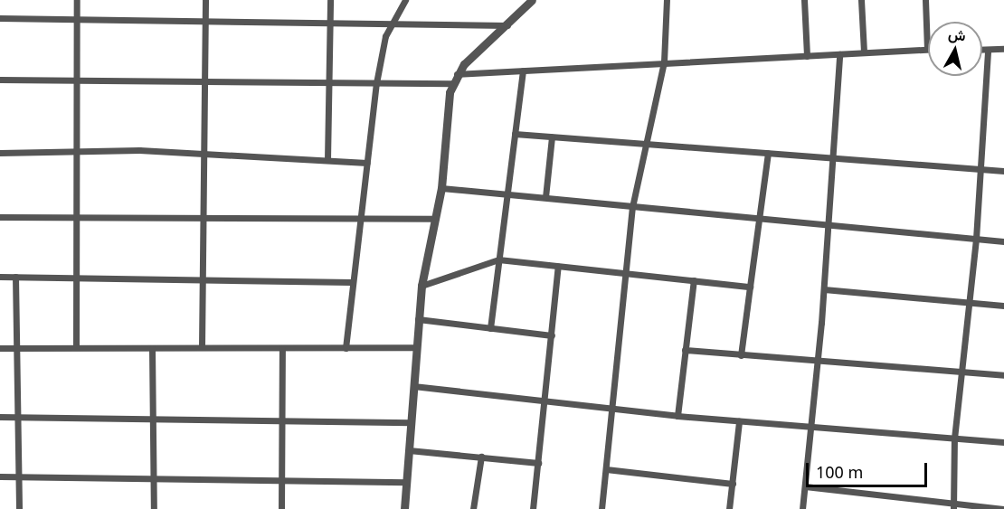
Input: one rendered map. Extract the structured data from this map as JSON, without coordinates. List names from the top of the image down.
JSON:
{
  "scale_bar": "100 m",
  "north": "top"
}
